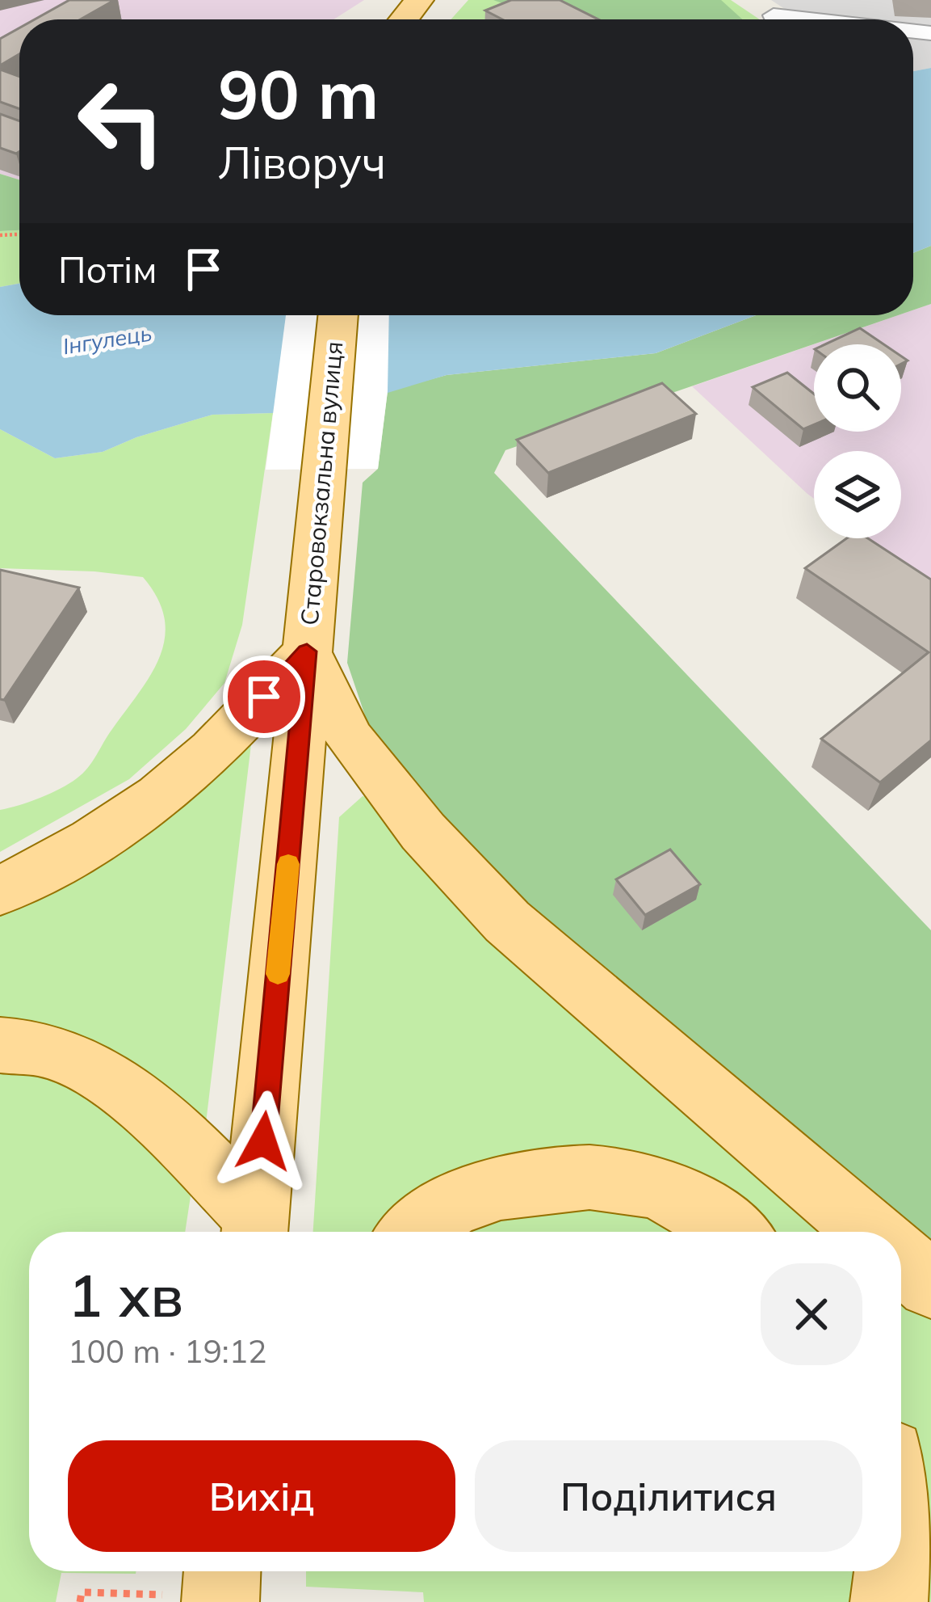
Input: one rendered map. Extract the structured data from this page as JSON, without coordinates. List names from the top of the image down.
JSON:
{
  "streets": {
    "main road": ["Старовокзальна вулиця"]
  },
  "water": ["Інгулець"],
  "page": {
    "turn": ["90 m", "Ліворуч"],
    "then": "Потім",
    "heading": ["1 хв", "100 m · 19:12"],
    "buttons": ["Вихід", "Поділитися"]
  }
}
